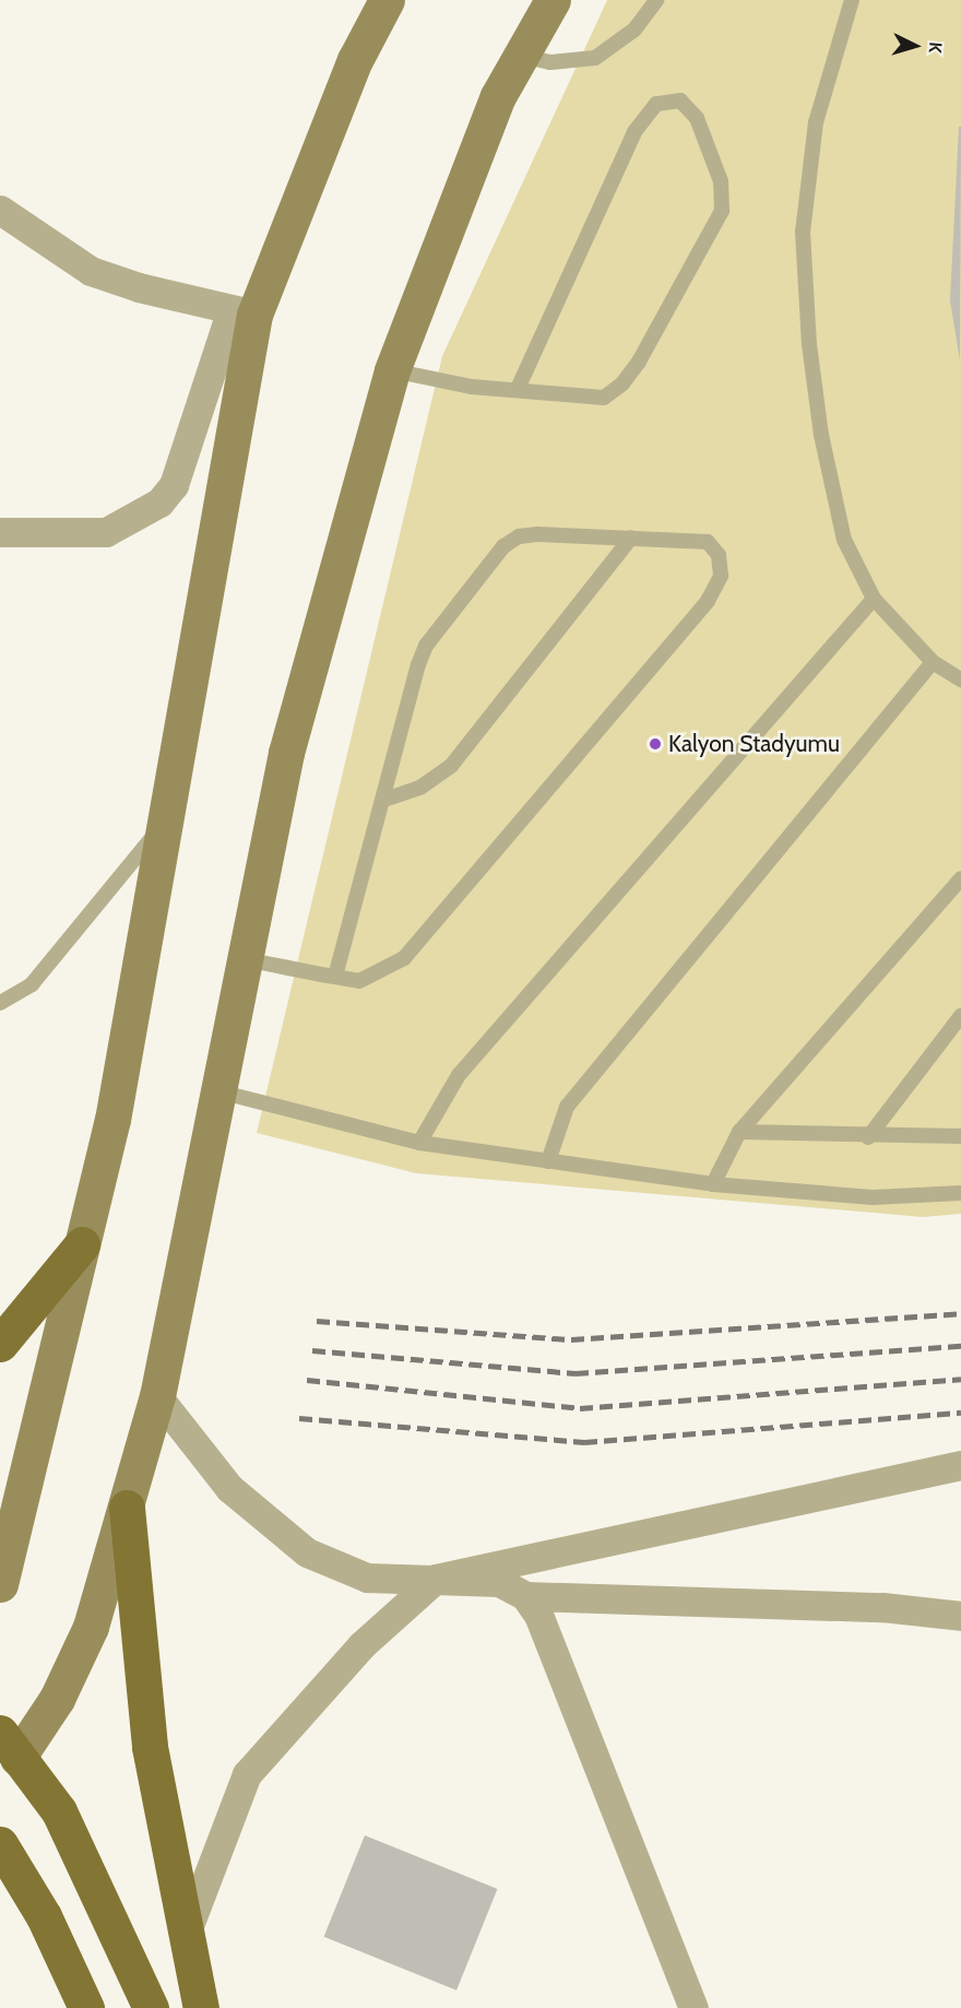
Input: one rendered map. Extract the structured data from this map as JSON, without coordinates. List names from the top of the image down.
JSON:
{
  "places": ["Kalyon Stadyumu"],
  "north": "right"
}
